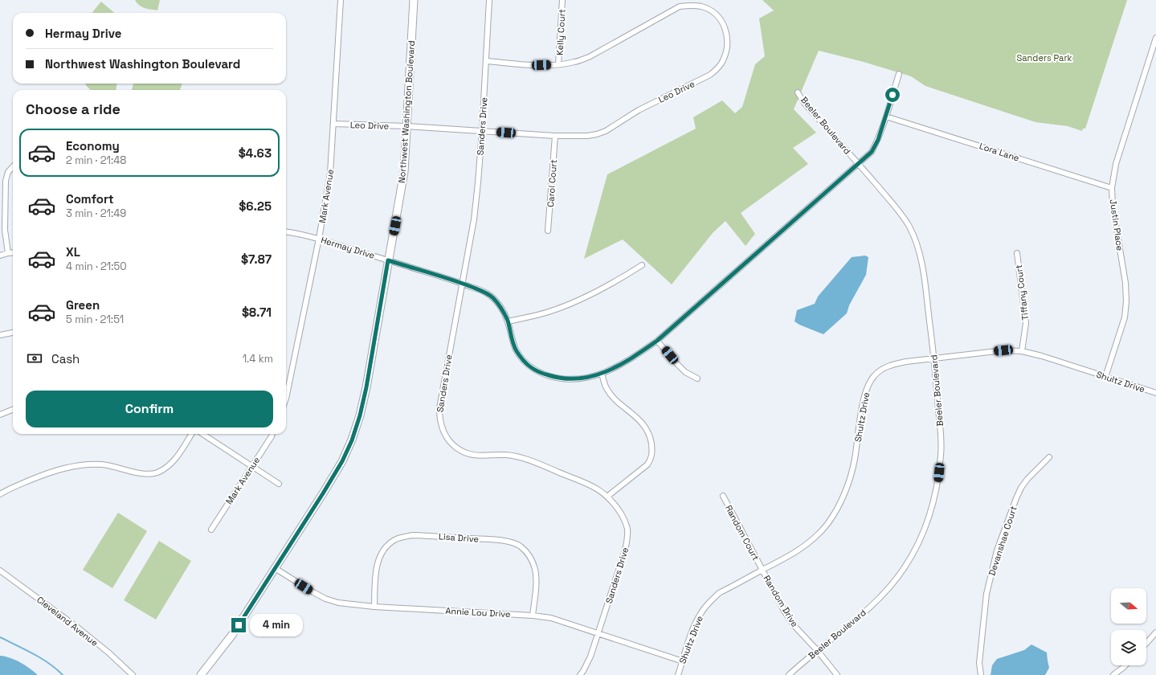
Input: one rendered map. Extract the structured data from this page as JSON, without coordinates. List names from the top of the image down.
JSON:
{
  "streets": {
    "main road": ["Northwest Washington Boulevard"],
    "street": [
      "Kelly Court",
      "Leo Drive",
      "Beeler Boulevard",
      "Sanders Drive",
      "Lora Lane",
      "Carol Court",
      "Mark Avenue",
      "Justin Place",
      "Hermay Drive",
      "Tiffany Court",
      "Shultz Drive",
      "Random Court",
      "Lisa Drive",
      "Devanshae Court",
      "Random Drive",
      "Annie Lou Drive",
      "Cleveland Avenue"
    ]
  },
  "crossings": [
    ["Kelly Court", "Leo Drive"],
    ["Leo Drive", "Northwest Washington Boulevard"],
    ["Leo Drive", "Sanders Drive"],
    ["Leo Drive", "Carol Court"],
    ["Leo Drive", "Mark Avenue"],
    ["Northwest Washington Boulevard", "Hermay Drive"],
    ["Northwest Washington Boulevard", "Annie Lou Drive"],
    ["Beeler Boulevard", "Hermay Drive"],
    ["Beeler Boulevard", "Shultz Drive"],
    ["Beeler Boulevard", "Random Drive"],
    ["Sanders Drive", "Hermay Drive"],
    ["Sanders Drive", "Annie Lou Drive"],
    ["Lora Lane", "Justin Place"],
    ["Lora Lane", "Hermay Drive"],
    ["Mark Avenue", "Hermay Drive"],
    ["Justin Place", "Shultz Drive"],
    ["Tiffany Court", "Shultz Drive"],
    ["Shultz Drive", "Random Court"],
    ["Shultz Drive", "Random Drive"],
    ["Shultz Drive", "Annie Lou Drive"],
    ["Random Court", "Random Drive"],
    ["Lisa Drive", "Annie Lou Drive"]
  ],
  "parks": ["Sanders Park"],
  "north": "right",
  "page": {
    "banner": ["Hermay Drive", "Northwest Washington Boulevard"],
    "heading": "Choose a ride",
    "list": [
      {
        "name": "Economy",
        "note": "2 min · 21:48",
        "value": "$4.63"
      },
      {
        "name": "Comfort",
        "note": "3 min · 21:49",
        "value": "$6.25"
      },
      {
        "name": "XL",
        "note": "4 min · 21:50",
        "value": "$7.87"
      },
      {
        "name": "Green",
        "note": "5 min · 21:51",
        "value": "$8.71"
      }
    ],
    "pay": ["Cash", "1.4 km"],
    "buttons": "Confirm",
    "bubble": "4 min"
  }
}
